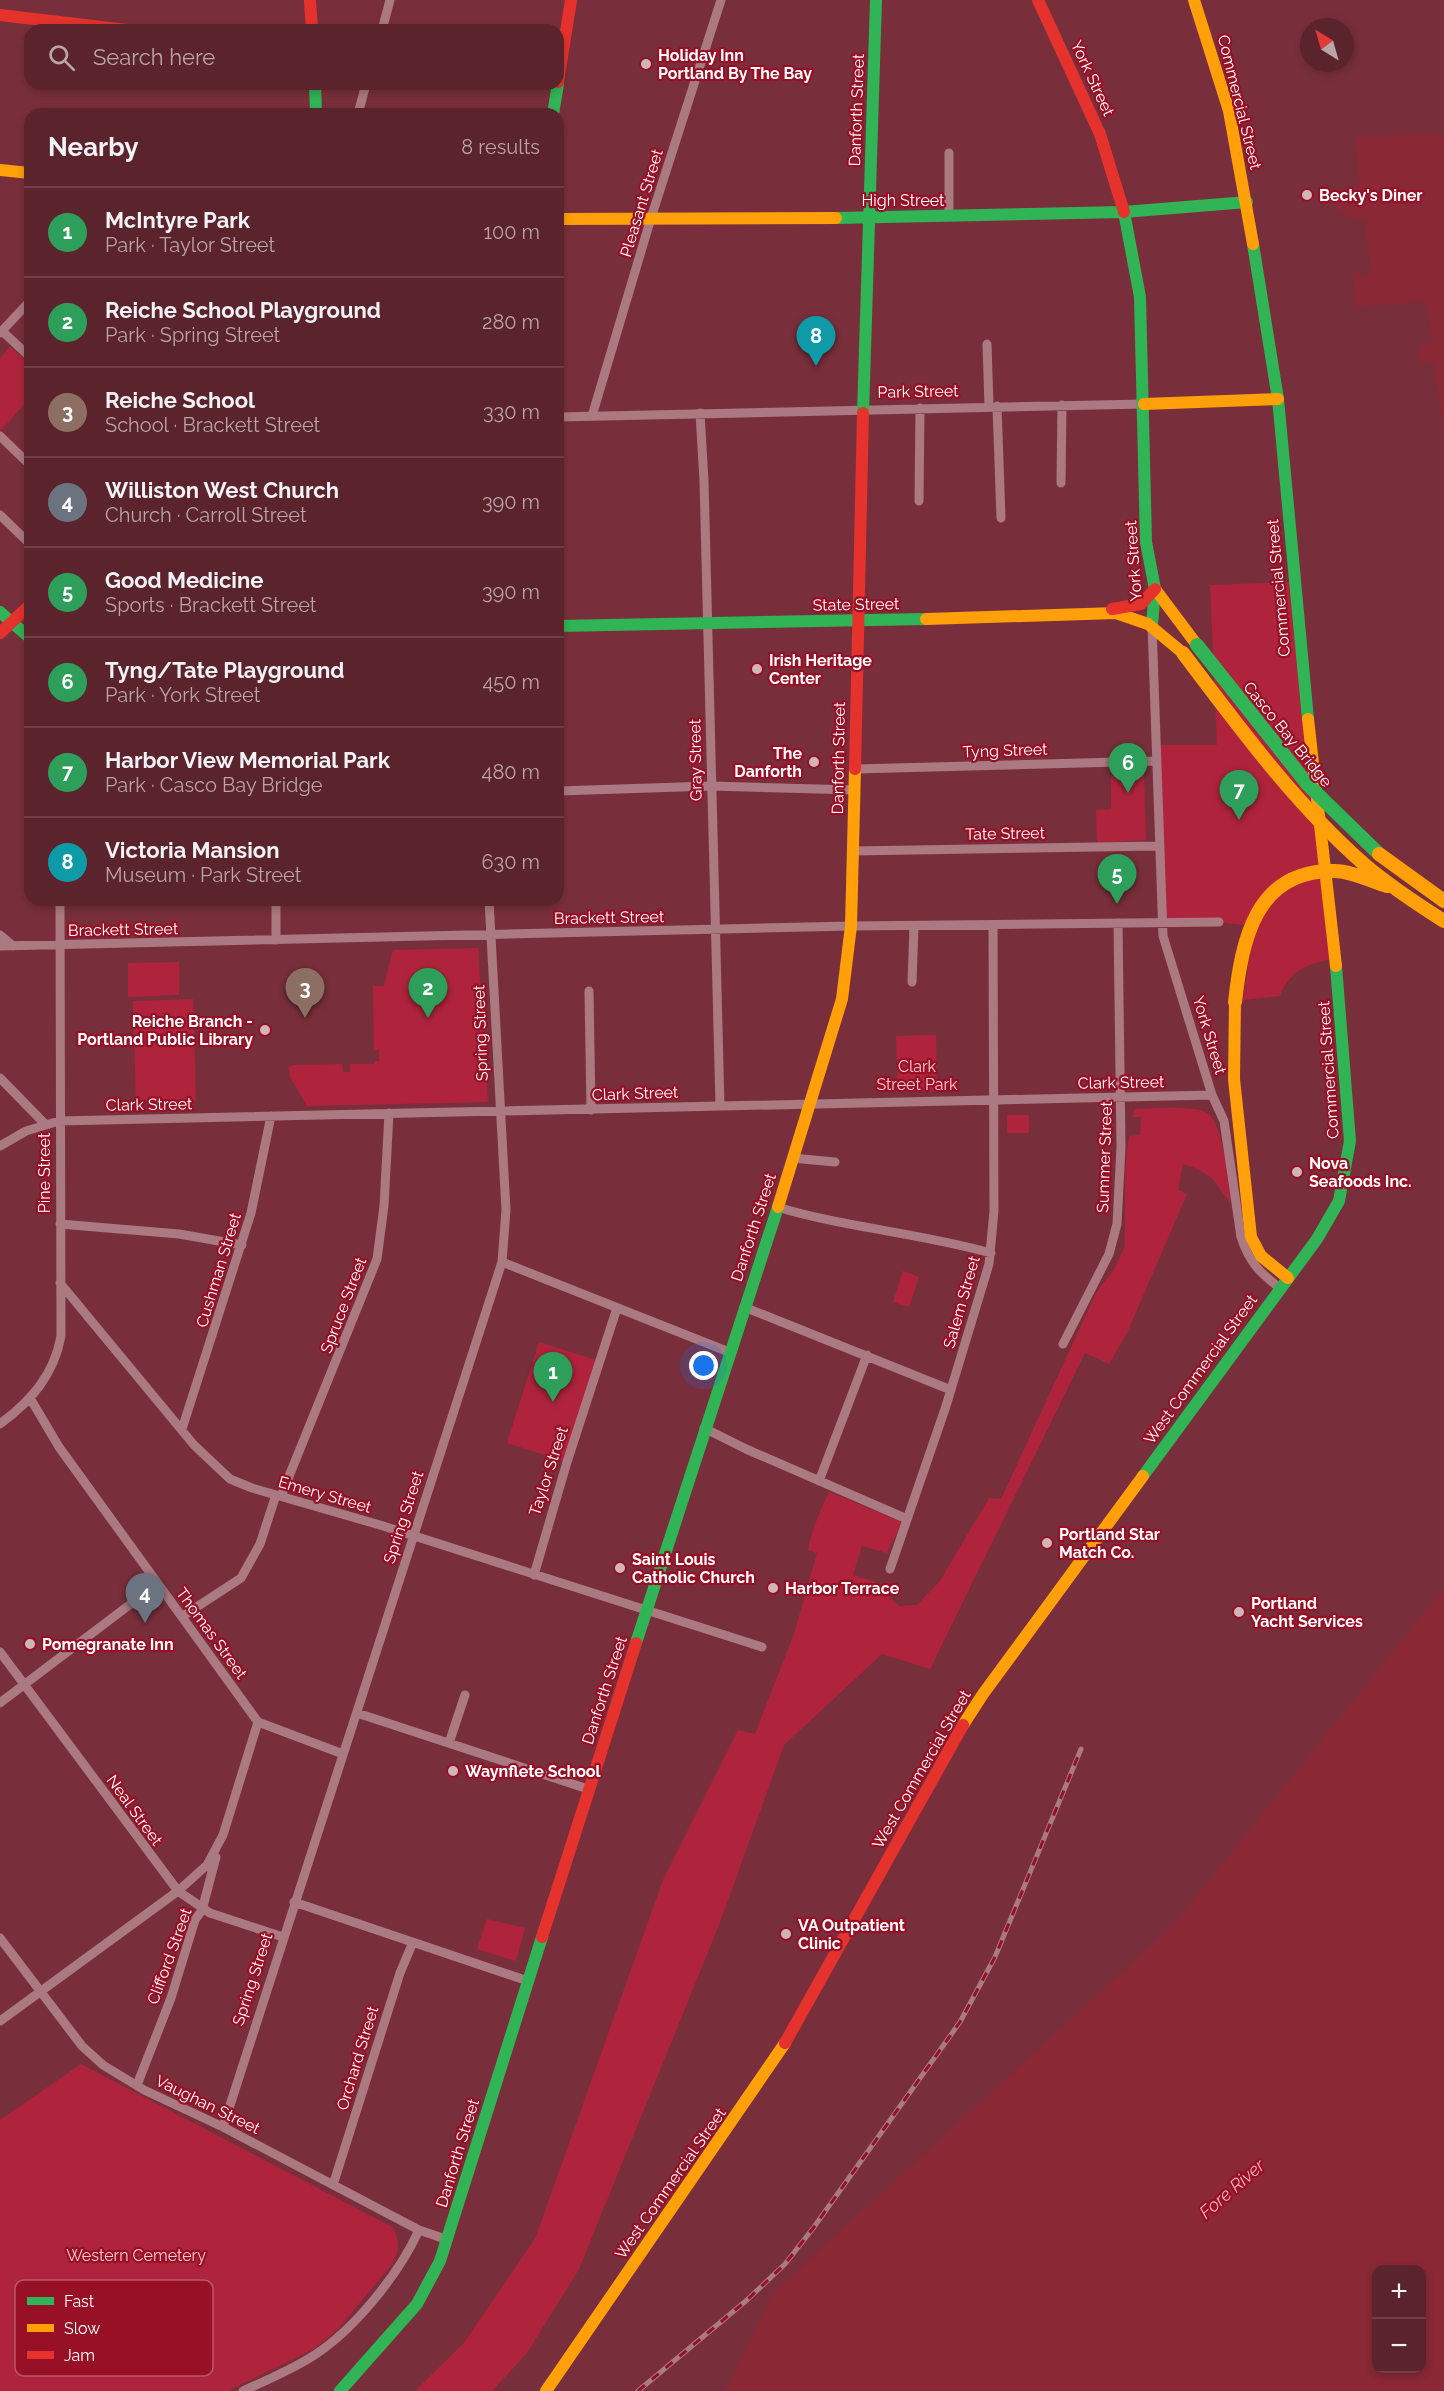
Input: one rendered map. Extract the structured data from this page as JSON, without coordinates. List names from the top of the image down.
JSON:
{
  "streets": {
    "main road": [
      "York Street",
      "Commercial Street",
      "Danforth Street",
      "High Street",
      "Park Street",
      "State Street",
      "Casco Bay Bridge",
      "West Commercial Street"
    ],
    "street": [
      "Pleasant Street",
      "Tyng Street",
      "Gray Street",
      "Tate Street",
      "Brackett Street",
      "Spring Street",
      "Clark Street",
      "Summer Street",
      "Pine Street",
      "Cushman Street",
      "Salem Street",
      "Spruce Street",
      "Taylor Street",
      "Emery Street",
      "Thomas Street",
      "Neal Street",
      "Clifford Street",
      "Orchard Street",
      "Vaughan Street"
    ]
  },
  "crossings": [
    ["York Street", "High Street"],
    ["York Street", "Park Street"],
    ["York Street", "State Street"],
    ["York Street", "Casco Bay Bridge"],
    ["York Street", "Tyng Street"],
    ["York Street", "Tate Street"],
    ["York Street", "Brackett Street"],
    ["York Street", "Clark Street"],
    ["York Street", "West Commercial Street"],
    ["Commercial Street", "High Street"],
    ["Commercial Street", "Park Street"],
    ["Commercial Street", "West Commercial Street"],
    ["Danforth Street", "High Street"],
    ["Danforth Street", "Park Street"],
    ["Danforth Street", "State Street"],
    ["Danforth Street", "Tyng Street"],
    ["Danforth Street", "Tate Street"],
    ["Danforth Street", "Brackett Street"],
    ["Danforth Street", "Clark Street"],
    ["Danforth Street", "Emery Street"],
    ["Danforth Street", "Vaughan Street"],
    ["High Street", "Pleasant Street"],
    ["Pleasant Street", "Park Street"],
    ["Park Street", "Gray Street"],
    ["State Street", "Casco Bay Bridge"],
    ["State Street", "Gray Street"],
    ["Gray Street", "Brackett Street"],
    ["Gray Street", "Clark Street"],
    ["Brackett Street", "Spring Street"],
    ["Brackett Street", "Summer Street"],
    ["Brackett Street", "Pine Street"],
    ["Brackett Street", "Salem Street"],
    ["Spring Street", "Clark Street"],
    ["Spring Street", "Emery Street"],
    ["Spring Street", "Neal Street"],
    ["Spring Street", "Vaughan Street"],
    ["Clark Street", "Summer Street"],
    ["Clark Street", "Pine Street"],
    ["Clark Street", "Cushman Street"],
    ["Clark Street", "Salem Street"],
    ["Clark Street", "Spruce Street"],
    ["Pine Street", "Emery Street"],
    ["Pine Street", "Thomas Street"],
    ["Cushman Street", "Emery Street"],
    ["Spruce Street", "Emery Street"],
    ["Spruce Street", "Thomas Street"],
    ["Taylor Street", "Emery Street"],
    ["Thomas Street", "Clifford Street"],
    ["Neal Street", "Clifford Street"],
    ["Clifford Street", "Vaughan Street"],
    ["Orchard Street", "Vaughan Street"]
  ],
  "water": ["Fore River"],
  "parks": ["Clark Street Park", "Western Cemetery"],
  "places": [
    "Holiday Inn Portland By The Bay",
    "Becky's Diner",
    "Irish Heritage Center",
    "The Danforth",
    "Reiche Branch - Portland Public Library",
    "Nova Seafoods Inc.",
    "Portland Star Match Co.",
    "Saint Louis Catholic Church",
    "Harbor Terrace",
    "Portland Yacht Services",
    "Pomegranate Inn",
    "Waynflete School",
    "VA Outpatient Clinic"
  ],
  "legend": ["Fast", "Slow", "Jam"],
  "north": "top left",
  "page": {
    "search": "Search here",
    "heading": ["Nearby", "8 results"],
    "list": [
      {
        "mark": "1",
        "name": "McIntyre Park",
        "note": "Park · Taylor Street",
        "value": "100 m"
      },
      {
        "mark": "2",
        "name": "Reiche School Playground",
        "note": "Park · Spring Street",
        "value": "280 m"
      },
      {
        "mark": "3",
        "name": "Reiche School",
        "note": "School · Brackett Street",
        "value": "330 m"
      },
      {
        "mark": "4",
        "name": "Williston West Church",
        "note": "Church · Carroll Street",
        "value": "390 m"
      },
      {
        "mark": "5",
        "name": "Good Medicine",
        "note": "Sports · Brackett Street",
        "value": "390 m"
      },
      {
        "mark": "6",
        "name": "Tyng/Tate Playground",
        "note": "Park · York Street",
        "value": "450 m"
      },
      {
        "mark": "7",
        "name": "Harbor View Memorial Park",
        "note": "Park · Casco Bay Bridge",
        "value": "480 m"
      },
      {
        "mark": "8",
        "name": "Victoria Mansion",
        "note": "Museum · Park Street",
        "value": "630 m"
      }
    ],
    "pins": [
      "8",
      "6",
      "7",
      "5",
      "2",
      "3",
      "1",
      "4"
    ],
    "map_buttons": ["+", "−"]
  }
}
